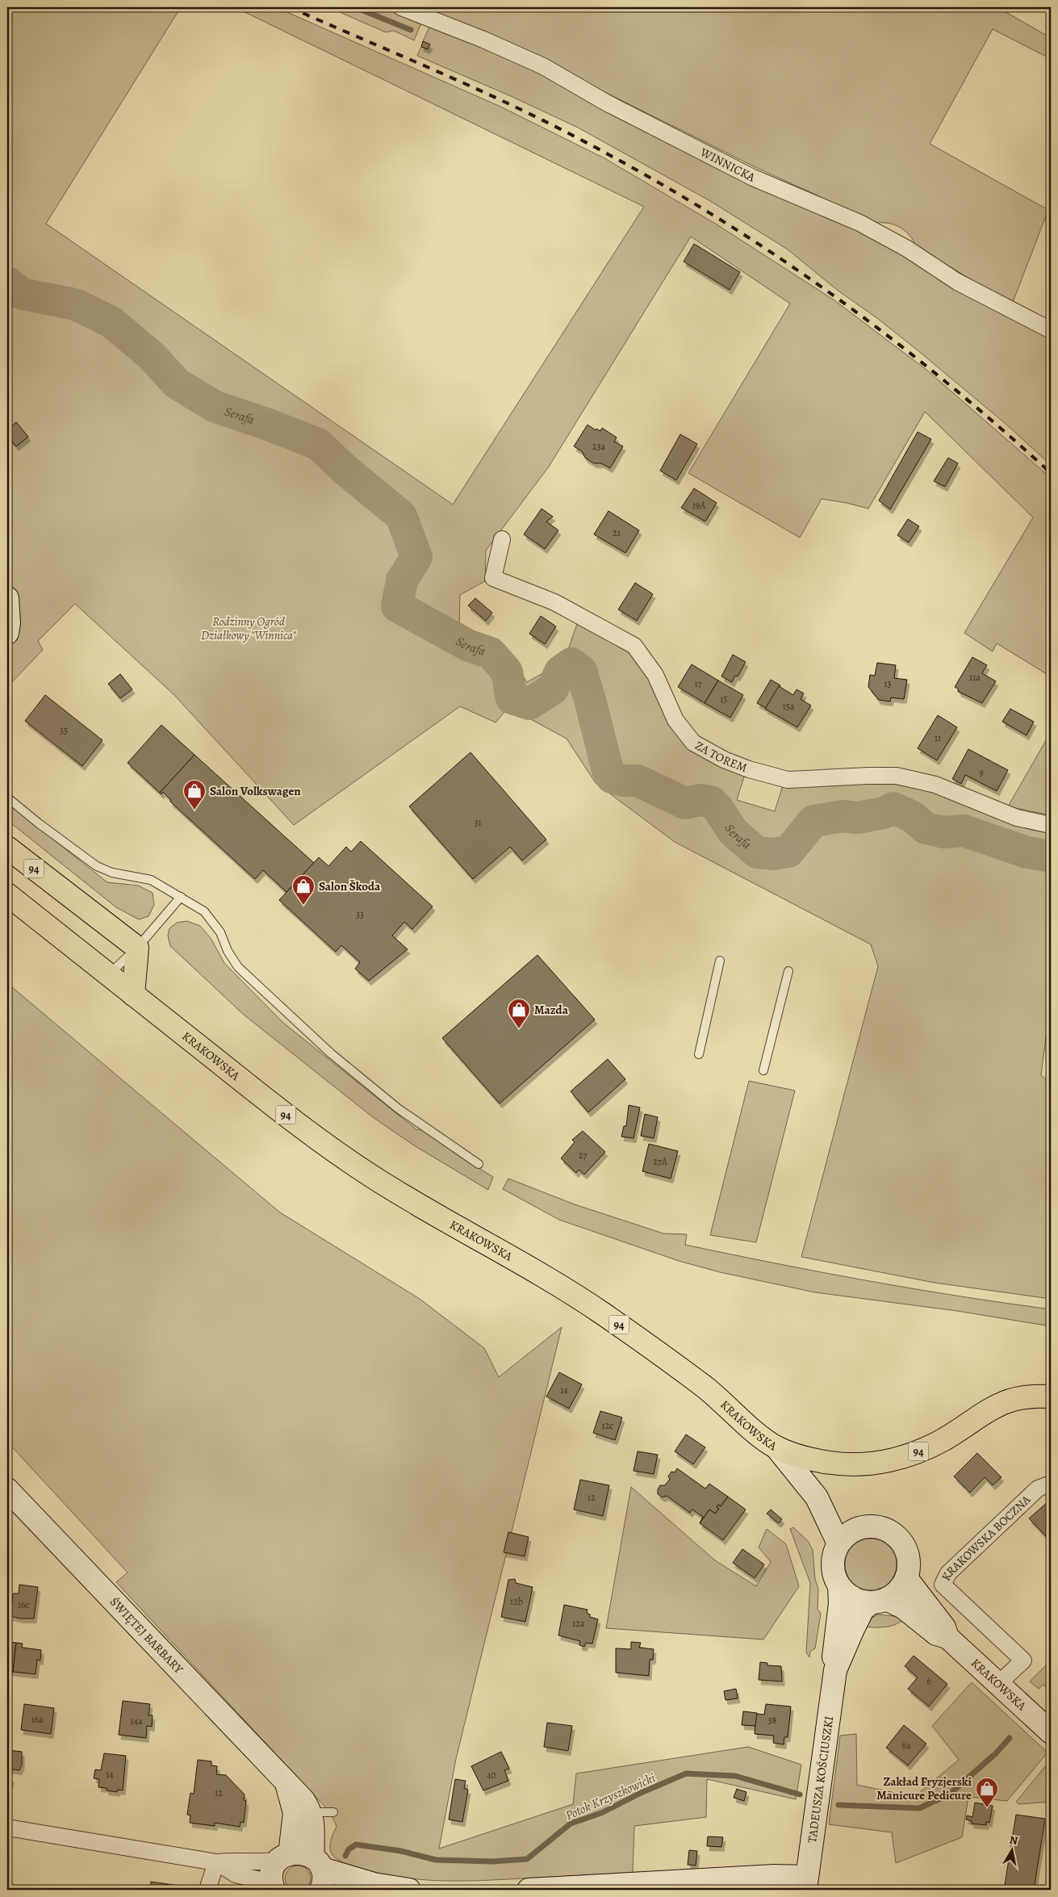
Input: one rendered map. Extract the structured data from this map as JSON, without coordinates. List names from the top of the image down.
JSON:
{
  "streets": {
    "main road": ["94", "KRAKOWSKA"],
    "street": [
      "WINNICKA",
      "ZA TOREM",
      "KRAKOWSKA BOCZNA",
      "ŚWIĘTEJ BARBARY",
      "TADEUSZA KOŚCIUSZKI"
    ]
  },
  "crossings": [
    ["94", "KRAKOWSKA"],
    ["KRAKOWSKA", "KRAKOWSKA BOCZNA"],
    ["KRAKOWSKA", "TADEUSZA KOŚCIUSZKI"]
  ],
  "water": ["Serafa", "Potok Krzyszkowicki"],
  "parks": ["Rodzinny Ogród Działkowy \"Winnica\""],
  "places": {
    "shop": [
      "Salon Volkswagen",
      "Salon Škoda",
      "Mazda",
      "Zakład Fryzjerski Manicure Pedicure"
    ]
  },
  "house_numbers": [
    "23a",
    "19A",
    "21",
    "11a",
    "17",
    "13",
    "15",
    "15a",
    "35",
    "11",
    "9",
    "31",
    "33",
    "27",
    "27A",
    "14",
    "12c",
    "12",
    "12b",
    "16c",
    "12a",
    "6",
    "16a",
    "38",
    "14a",
    "6a",
    "14",
    "40",
    "12"
  ],
  "north": "top"
}
